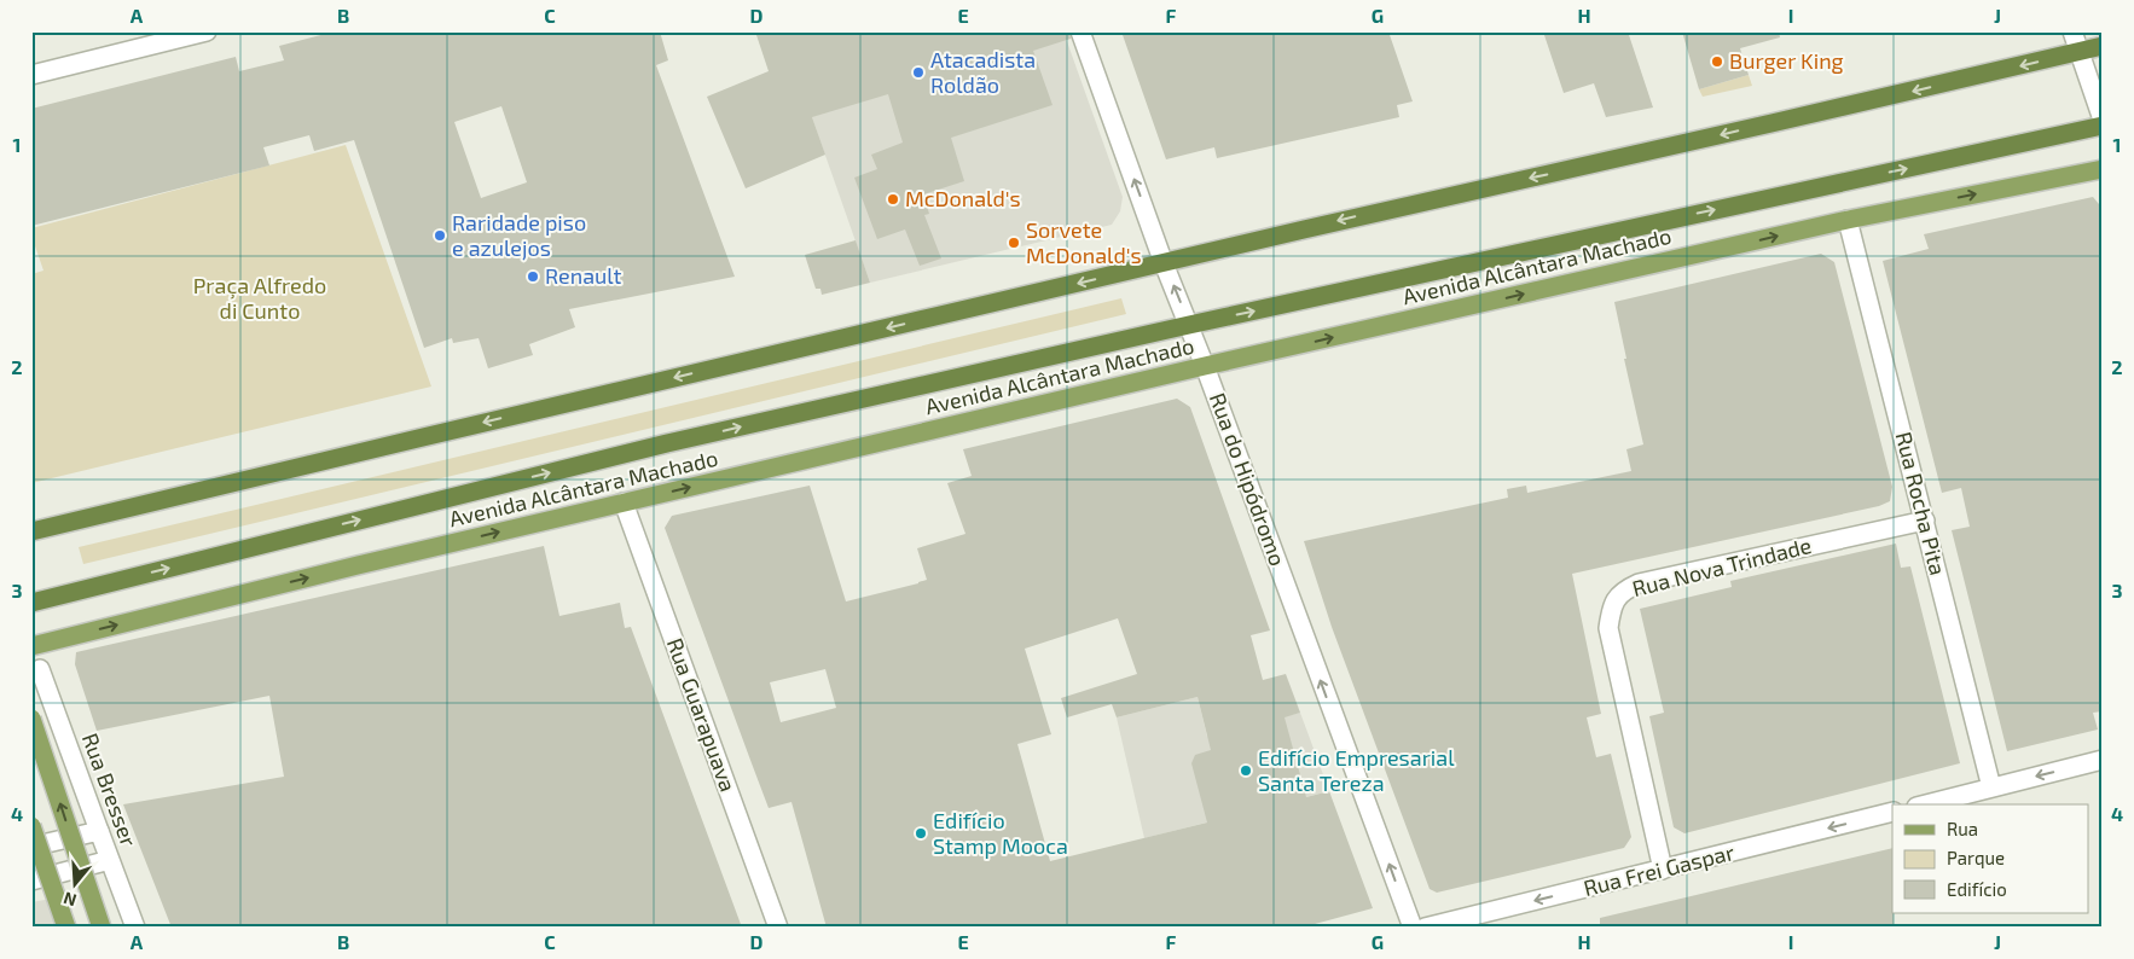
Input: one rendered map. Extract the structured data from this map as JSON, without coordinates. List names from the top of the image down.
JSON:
{
  "streets": {
    "highway": ["Avenida Alcântara Machado"],
    "street": [
      "Rua do Hipódromo",
      "Rua Rocha Pita",
      "Rua Nova Trindade",
      "Rua Guarapuava",
      "Rua Bresser",
      "Rua Frei Gaspar"
    ]
  },
  "crossings": [
    ["Avenida Alcântara Machado", "Rua do Hipódromo"],
    ["Avenida Alcântara Machado", "Rua Rocha Pita"],
    ["Avenida Alcântara Machado", "Rua Guarapuava"],
    ["Rua Rocha Pita", "Rua Nova Trindade"],
    ["Rua Nova Trindade", "Rua Frei Gaspar"]
  ],
  "one_way": ["Rua do Hipódromo", "Rua Frei Gaspar"],
  "parks": ["Praça Alfredo di Cunto"],
  "places": [
    "Burger King",
    "Atacadista Roldão",
    "McDonald's",
    "Raridade piso e azulejos",
    "Sorvete McDonald's",
    "Renault",
    "Edifício Empresarial Santa Tereza",
    "Edifício Stamp Mooca"
  ],
  "legend": ["Rua", "Parque", "Edifício"],
  "north": "bottom",
  "grid": {
    "columns": [
      "A",
      "B",
      "C",
      "D",
      "E",
      "F",
      "G",
      "H",
      "I",
      "J"
    ],
    "rows": [
      "1",
      "2",
      "3",
      "4"
    ]
  }
}
